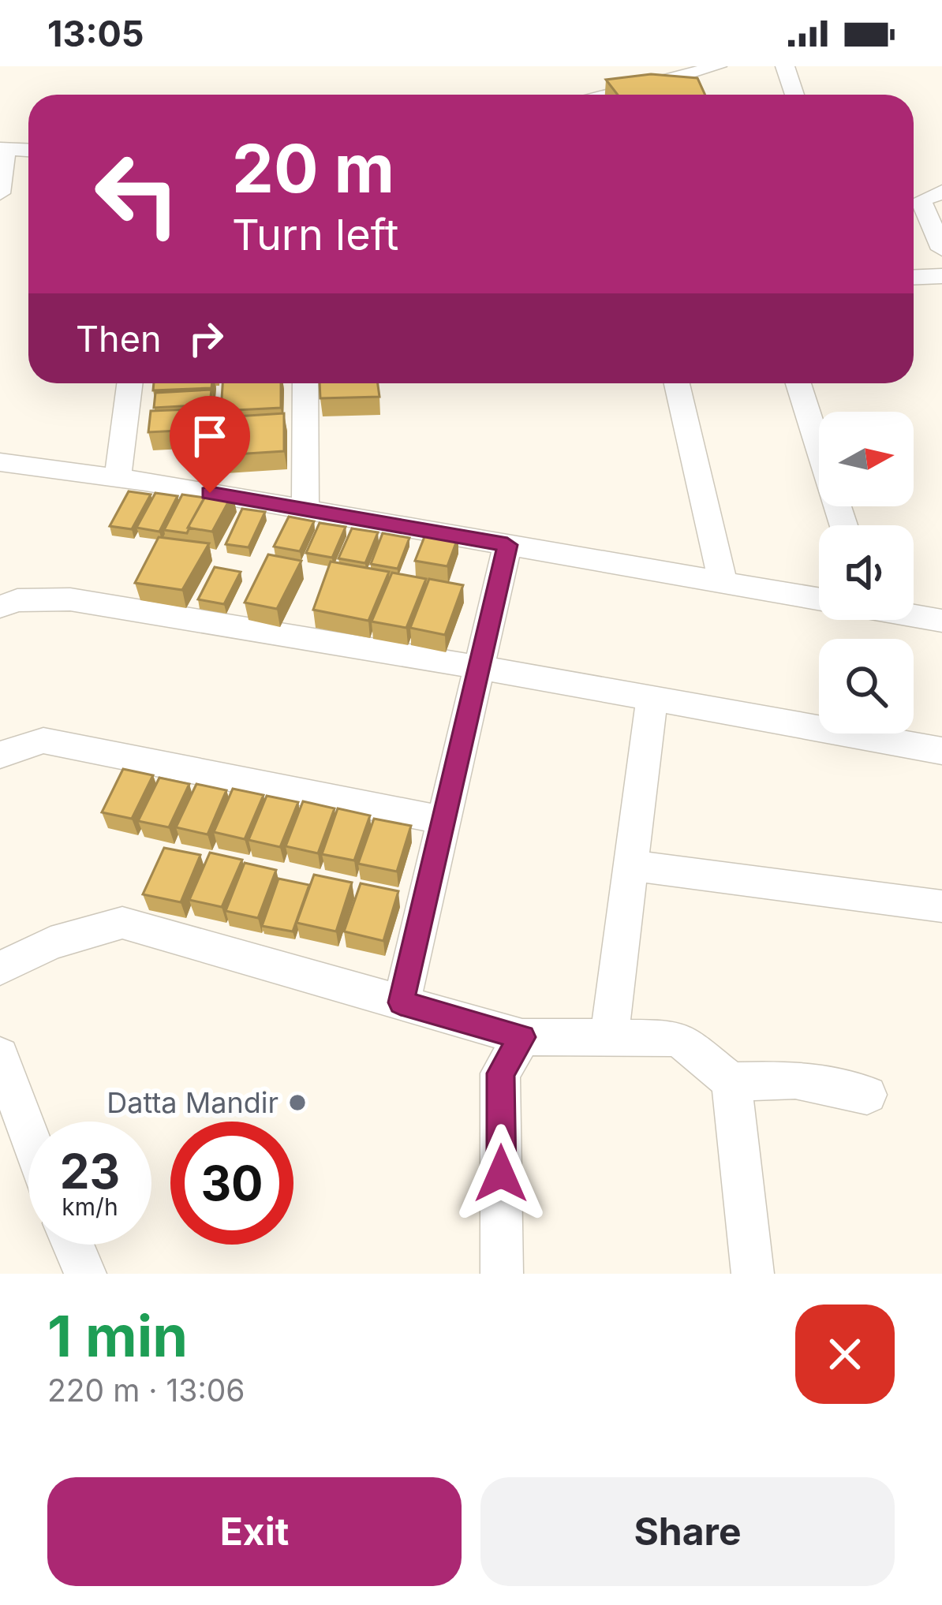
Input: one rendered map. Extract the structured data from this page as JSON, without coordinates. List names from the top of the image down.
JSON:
{
  "places": ["Datta Mandir"],
  "north": "right",
  "page": {
    "status": "13:05",
    "turn": ["20 m", "Turn left"],
    "then": "Then",
    "speed": "23 km/h",
    "limit": "30",
    "heading": ["1 min", "220 m · 13:06"],
    "buttons": ["Exit", "Share"]
  }
}
